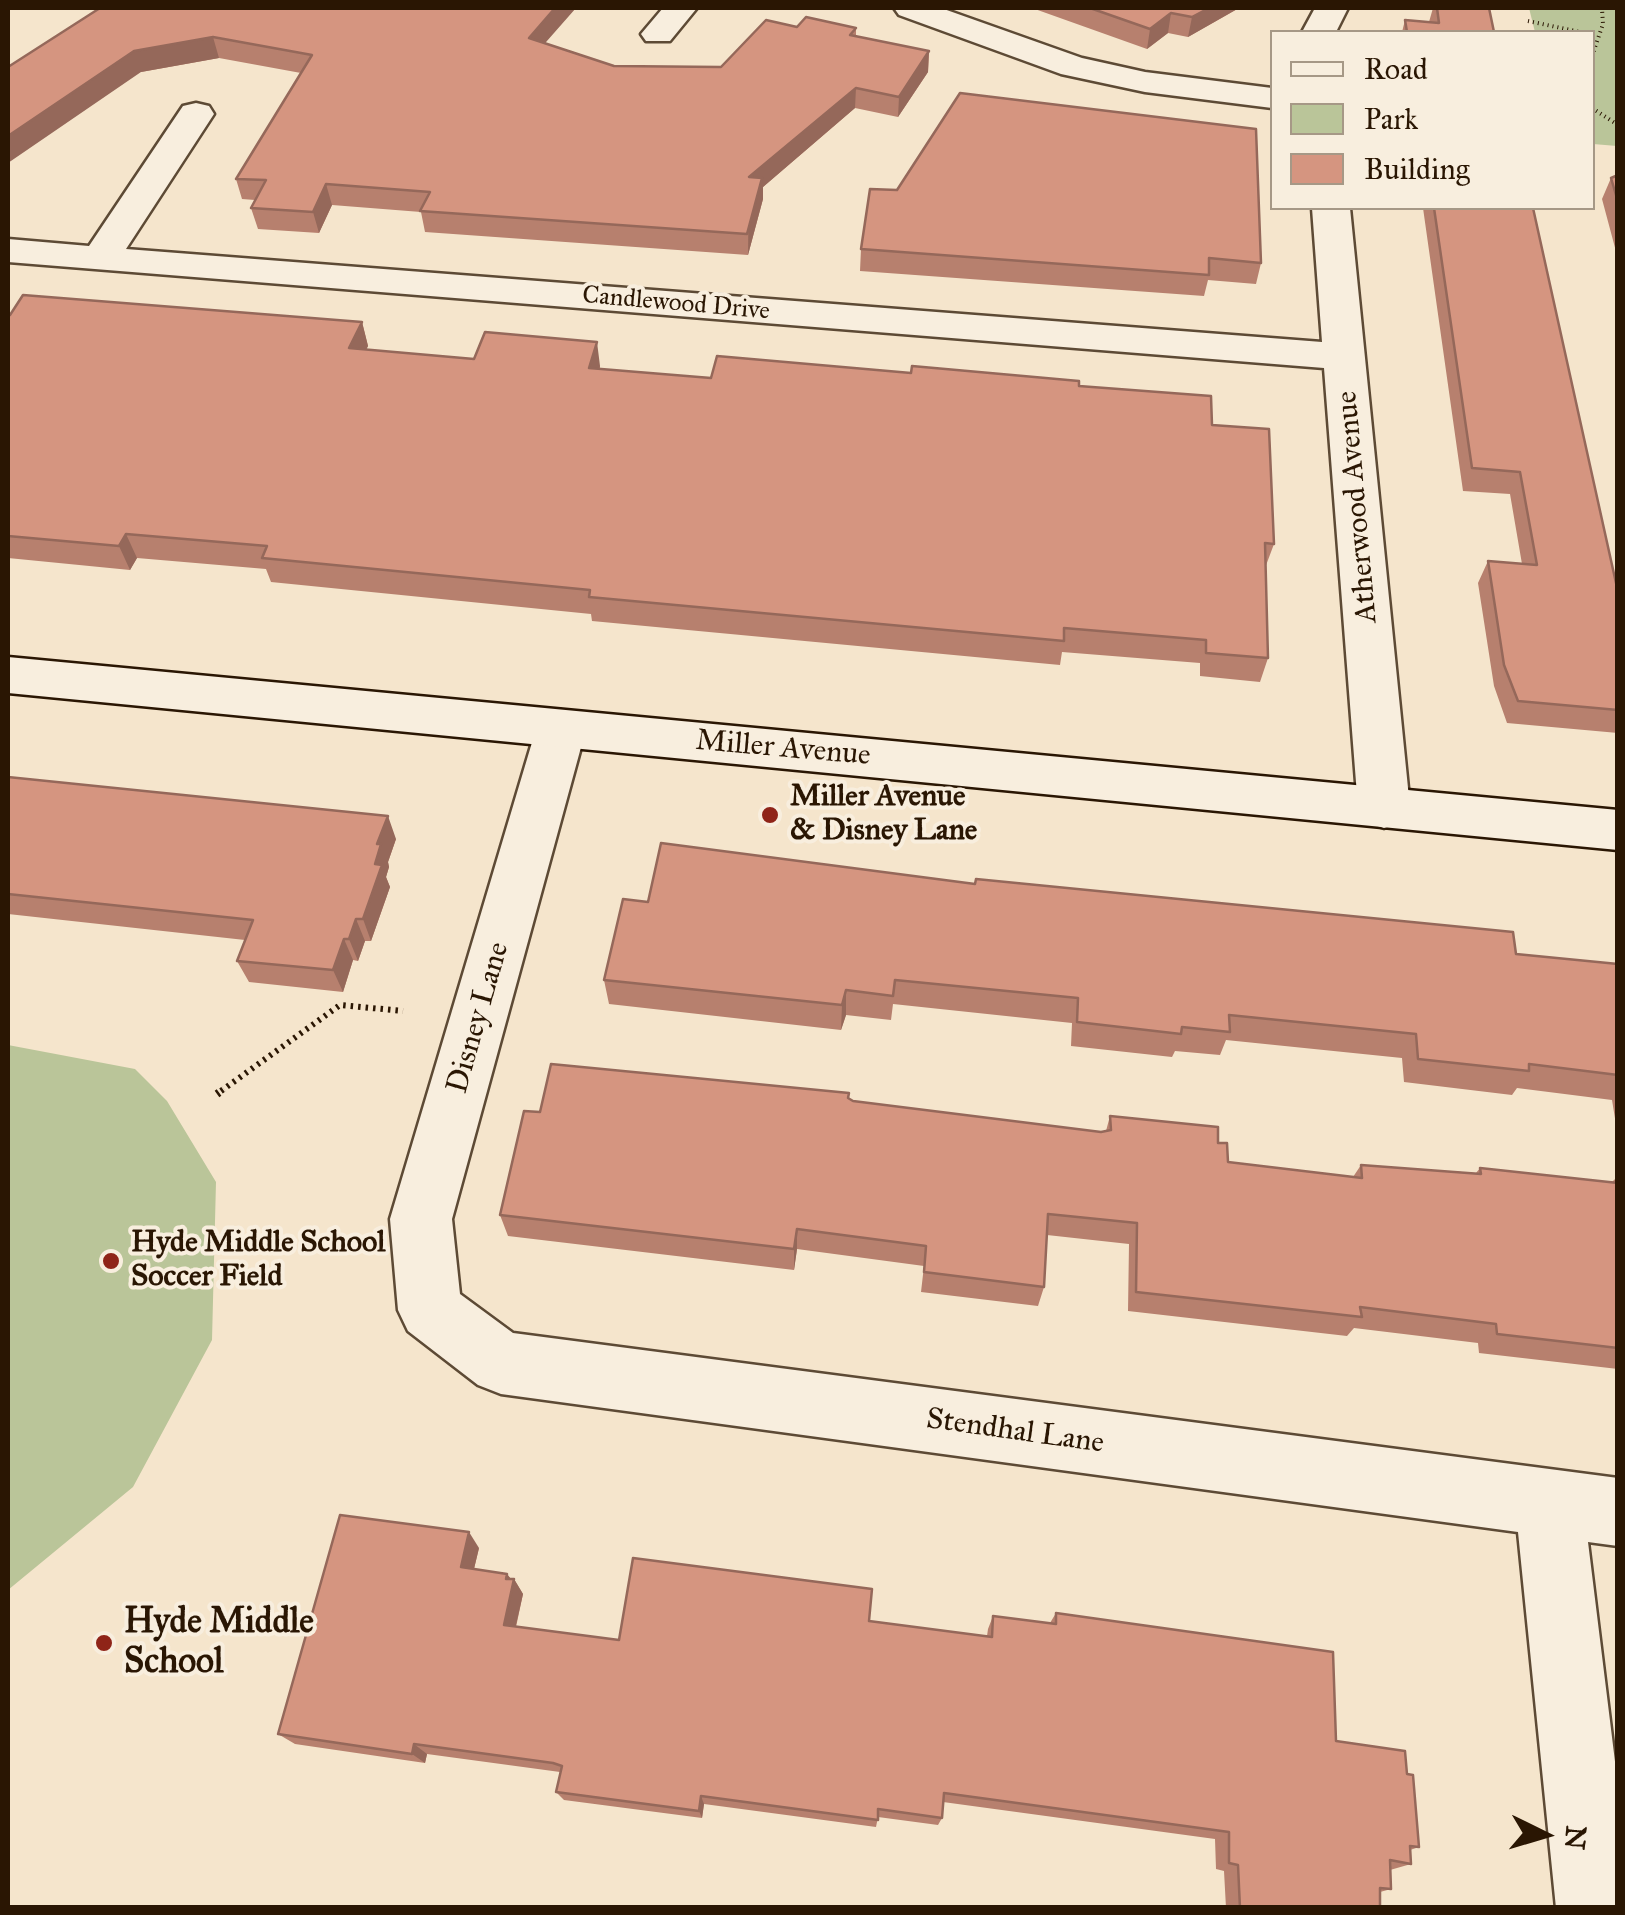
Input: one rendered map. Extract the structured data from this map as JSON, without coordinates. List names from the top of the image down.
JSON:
{
  "streets": {
    "street": [
      "Candlewood Drive",
      "Atherwood Avenue",
      "Miller Avenue",
      "Disney Lane",
      "Stendhal Lane"
    ]
  },
  "crossings": [
    ["Candlewood Drive", "Atherwood Avenue"],
    ["Atherwood Avenue", "Miller Avenue"],
    ["Miller Avenue", "Disney Lane"],
    ["Disney Lane", "Stendhal Lane"]
  ],
  "places": ["Miller Avenue & Disney Lane", "Hyde Middle School Soccer Field", "Hyde Middle School"],
  "legend": ["Road", "Park", "Building"],
  "north": "right"
}
